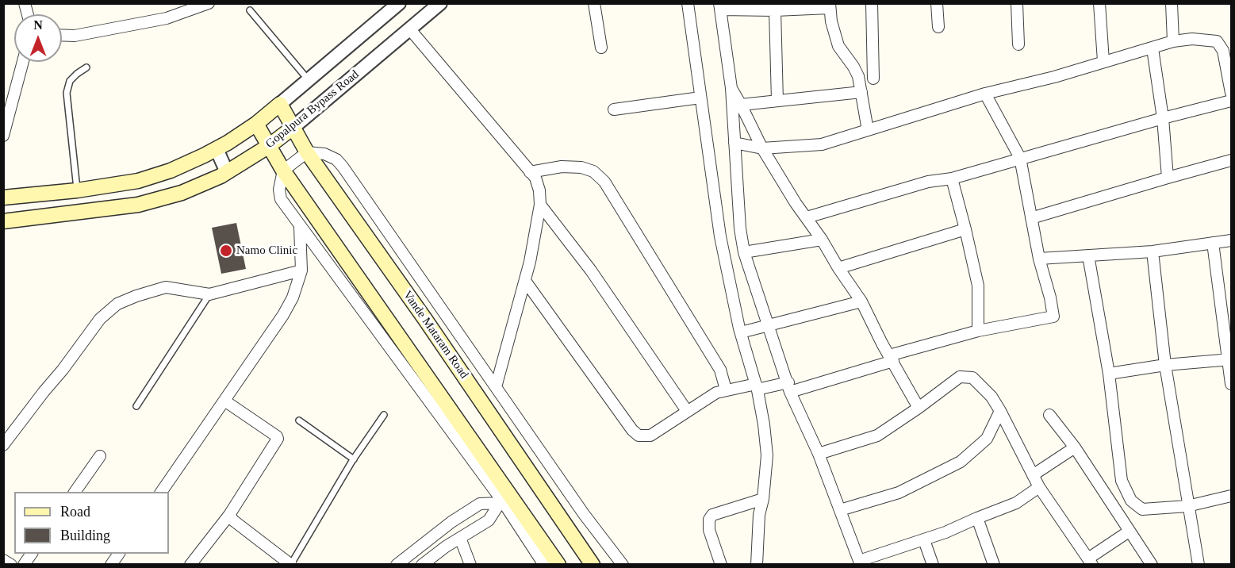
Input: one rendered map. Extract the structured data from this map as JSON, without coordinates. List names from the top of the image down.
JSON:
{
  "streets": {
    "main road": ["Gopalpura Bypass Road", "Vande Mataram Road"]
  },
  "crossings": [
    ["Gopalpura Bypass Road", "Vande Mataram Road"]
  ],
  "places": ["Namo Clinic"],
  "legend": ["Road", "Building"],
  "north": "top"
}
